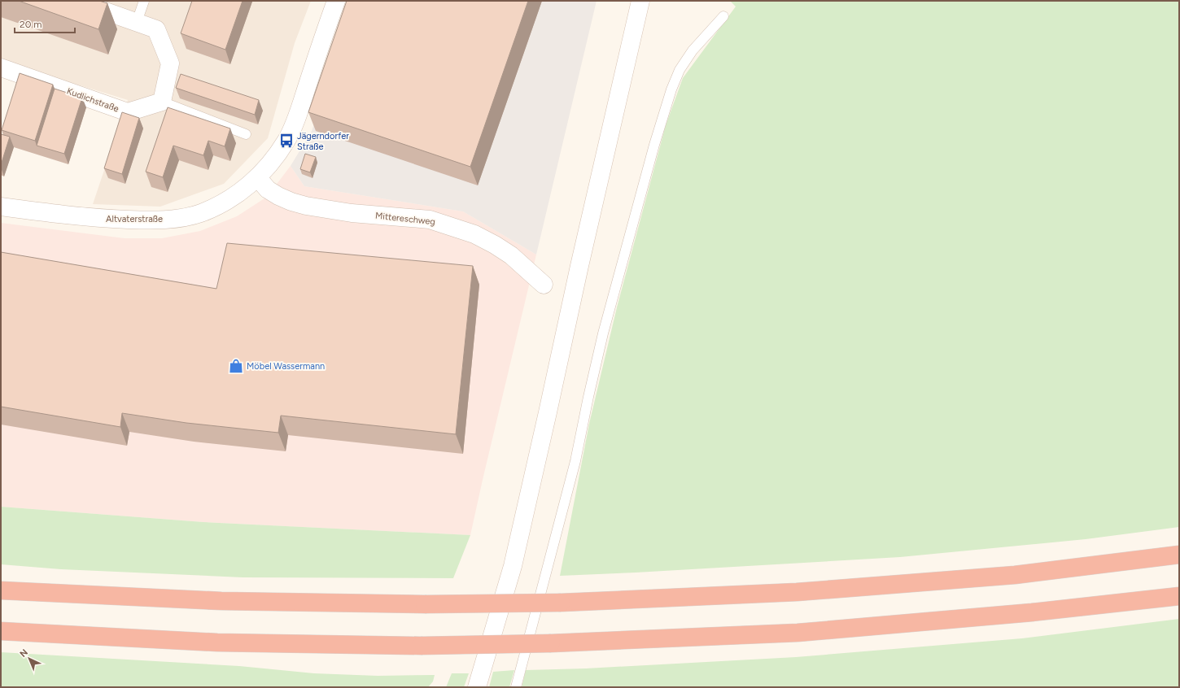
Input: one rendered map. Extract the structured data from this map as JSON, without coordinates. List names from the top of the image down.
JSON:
{
  "streets": {
    "street": ["Kudlichstraße", "Altvaterstraße", "Mittereschweg"]
  },
  "crossings": [
    ["Altvaterstraße", "Mittereschweg"]
  ],
  "places": {
    "bus stop": ["Jägerndorfer Straße"],
    "shop": ["Möbel Wassermann"]
  },
  "scale_bar": "20 m",
  "north": "top left"
}
